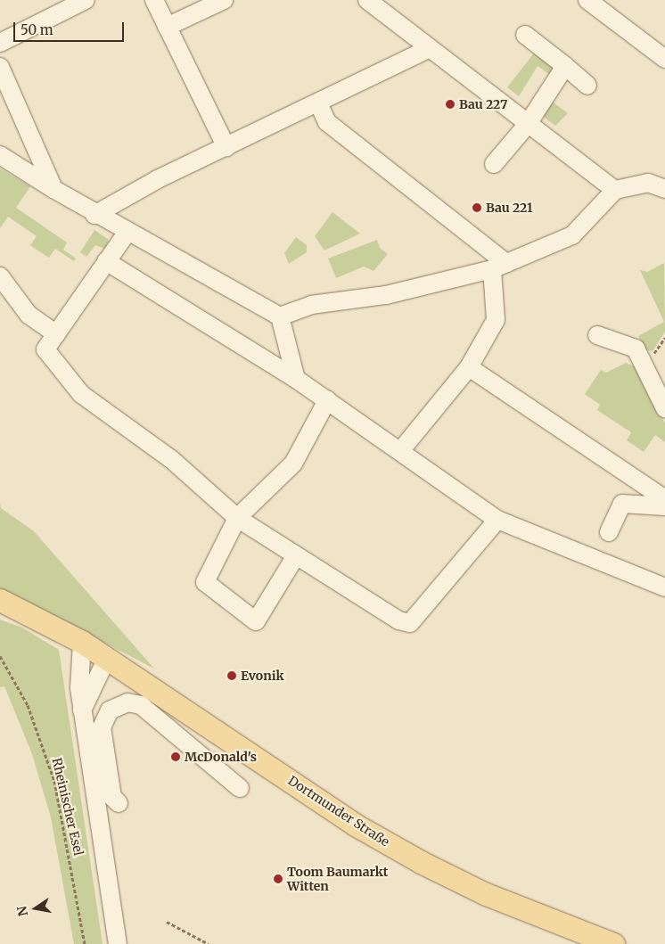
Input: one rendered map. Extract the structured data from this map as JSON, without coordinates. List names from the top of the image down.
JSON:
{
  "streets": {
    "main road": ["Dortmunder Straße"],
    "path": ["Rheinischer Esel"]
  },
  "places": [
    "Bau 227",
    "Bau 221",
    "Evonik",
    "McDonald's",
    "Toom Baumarkt Witten"
  ],
  "scale_bar": "50 m",
  "north": "left"
}
